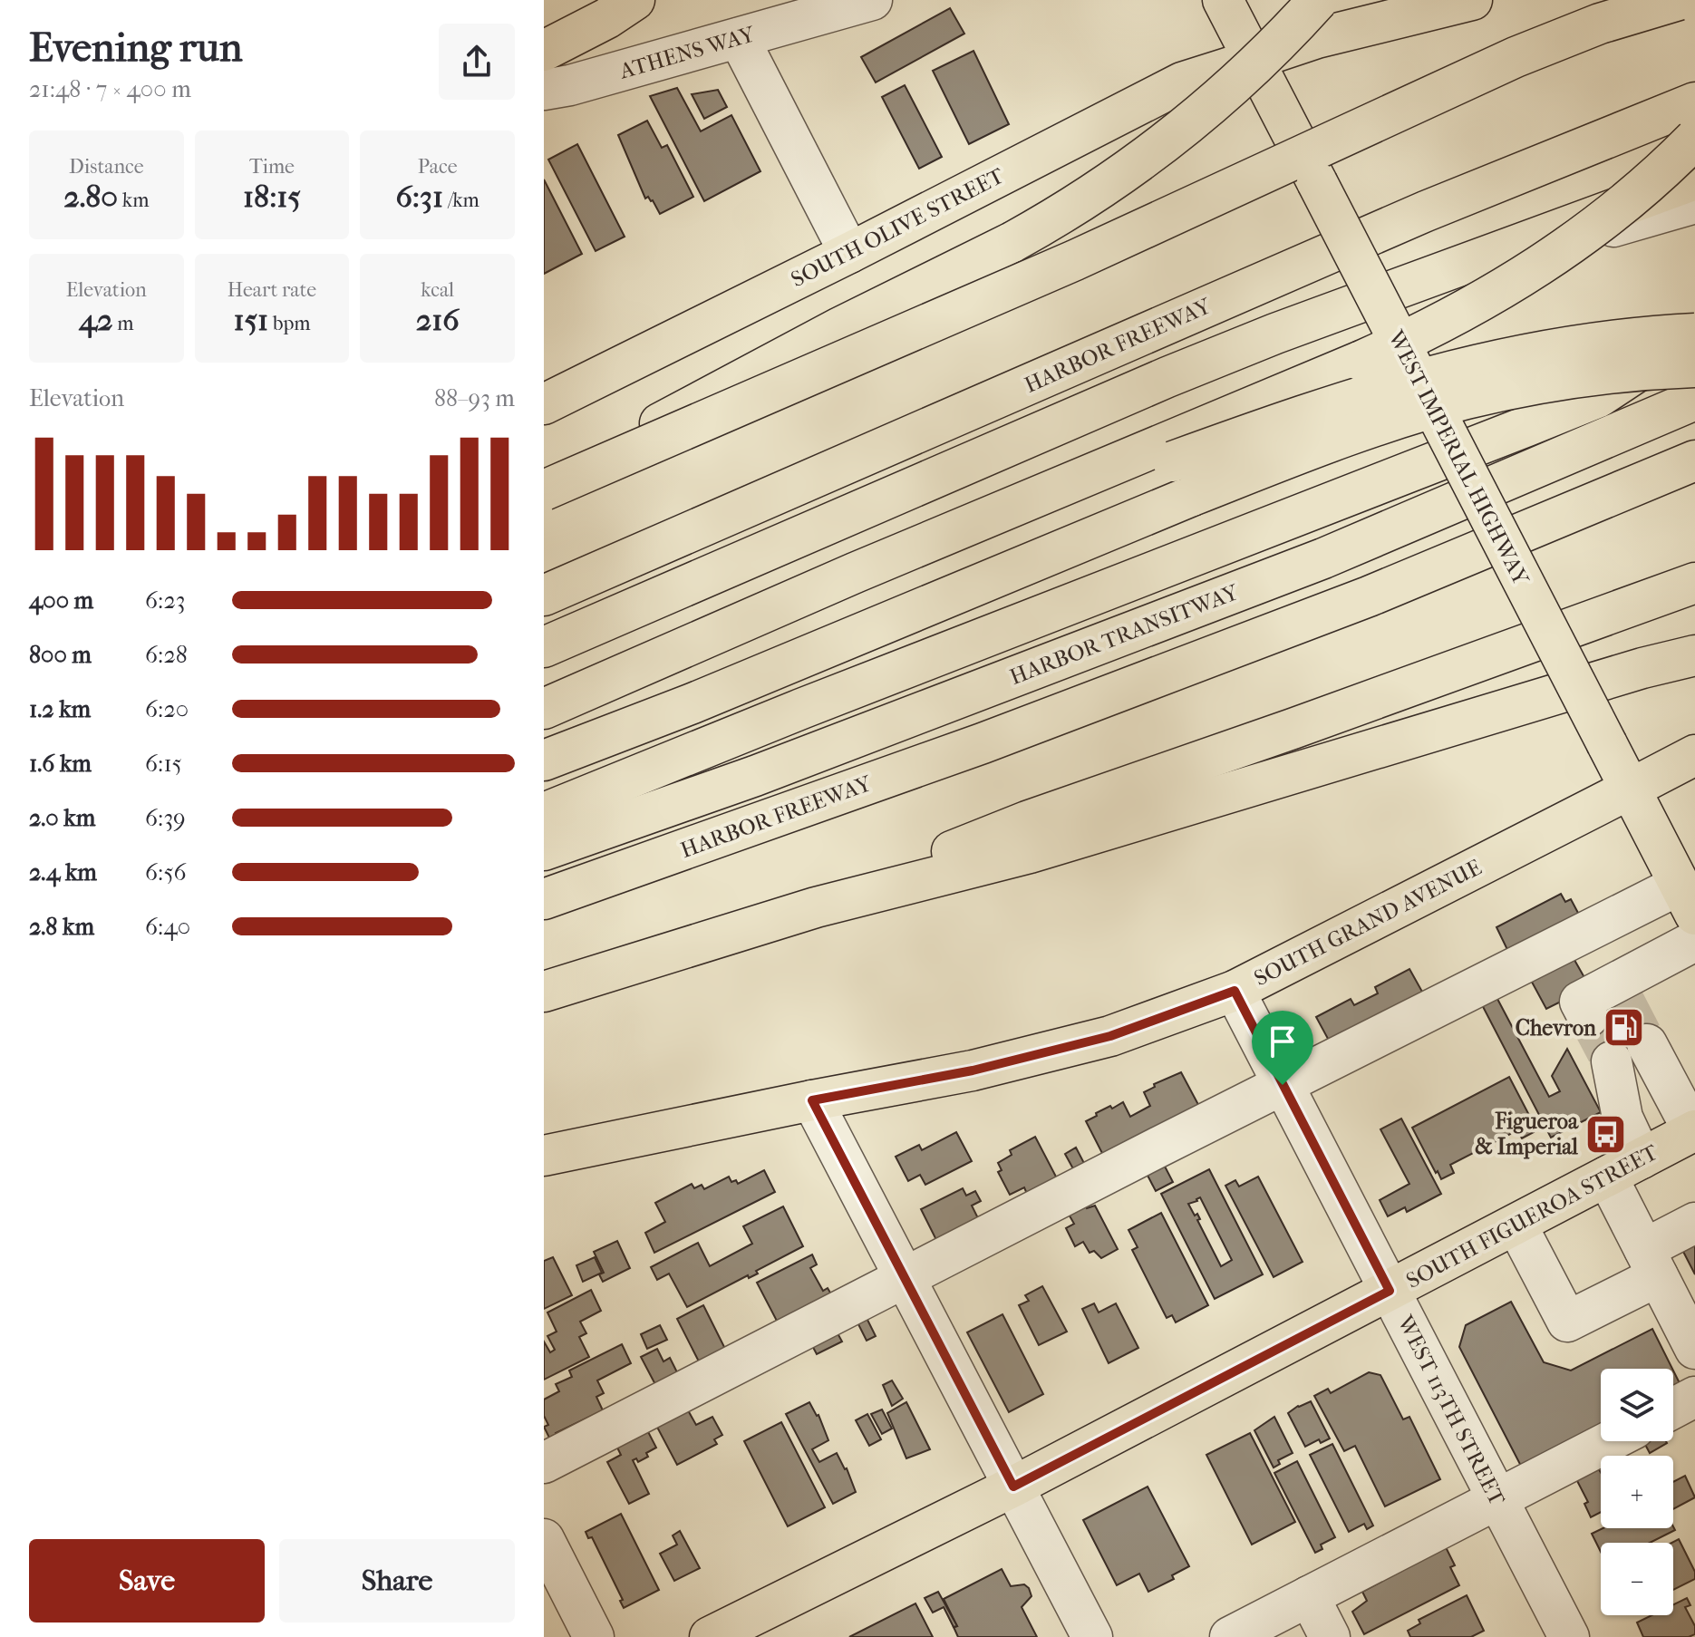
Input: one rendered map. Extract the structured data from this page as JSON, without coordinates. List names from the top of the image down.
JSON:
{
  "streets": {
    "main road": [
      "SOUTH OLIVE STREET",
      "HARBOR FREEWAY",
      "WEST IMPERIAL HIGHWAY",
      "HARBOR TRANSITWAY",
      "SOUTH GRAND AVENUE",
      "SOUTH FIGUEROA STREET"
    ],
    "street": ["ATHENS WAY", "WEST 113TH STREET"]
  },
  "crossings": [
    ["SOUTH OLIVE STREET", "WEST IMPERIAL HIGHWAY"],
    ["WEST IMPERIAL HIGHWAY", "SOUTH GRAND AVENUE"],
    ["SOUTH GRAND AVENUE", "WEST 113TH STREET"],
    ["SOUTH FIGUEROA STREET", "WEST 113TH STREET"]
  ],
  "places": {
    "fuel station": ["Chevron"],
    "bus stop": ["Figueroa & Imperial"]
  },
  "page": {
    "heading": ["Evening run", "21:48 · 7 × 400 m"],
    "stats": [
      ["Distance", "2.80 km"],
      ["Time", "18:15"],
      ["Pace", "6:31 /km"],
      ["Elevation", "42 m"],
      ["Heart rate", "151 bpm"],
      ["kcal", "216"]
    ],
    "chart": ["Elevation", "88–93 m"],
    "list": [
      {
        "name": "400 m",
        "note": "6:23"
      },
      {
        "name": "800 m",
        "note": "6:28"
      },
      {
        "name": "1.2 km",
        "note": "6:20"
      },
      {
        "name": "1.6 km",
        "note": "6:15"
      },
      {
        "name": "2.0 km",
        "note": "6:39"
      },
      {
        "name": "2.4 km",
        "note": "6:56"
      },
      {
        "name": "2.8 km",
        "note": "6:40"
      }
    ],
    "map_buttons": ["+", "−"],
    "buttons": ["Save", "Share"]
  }
}
